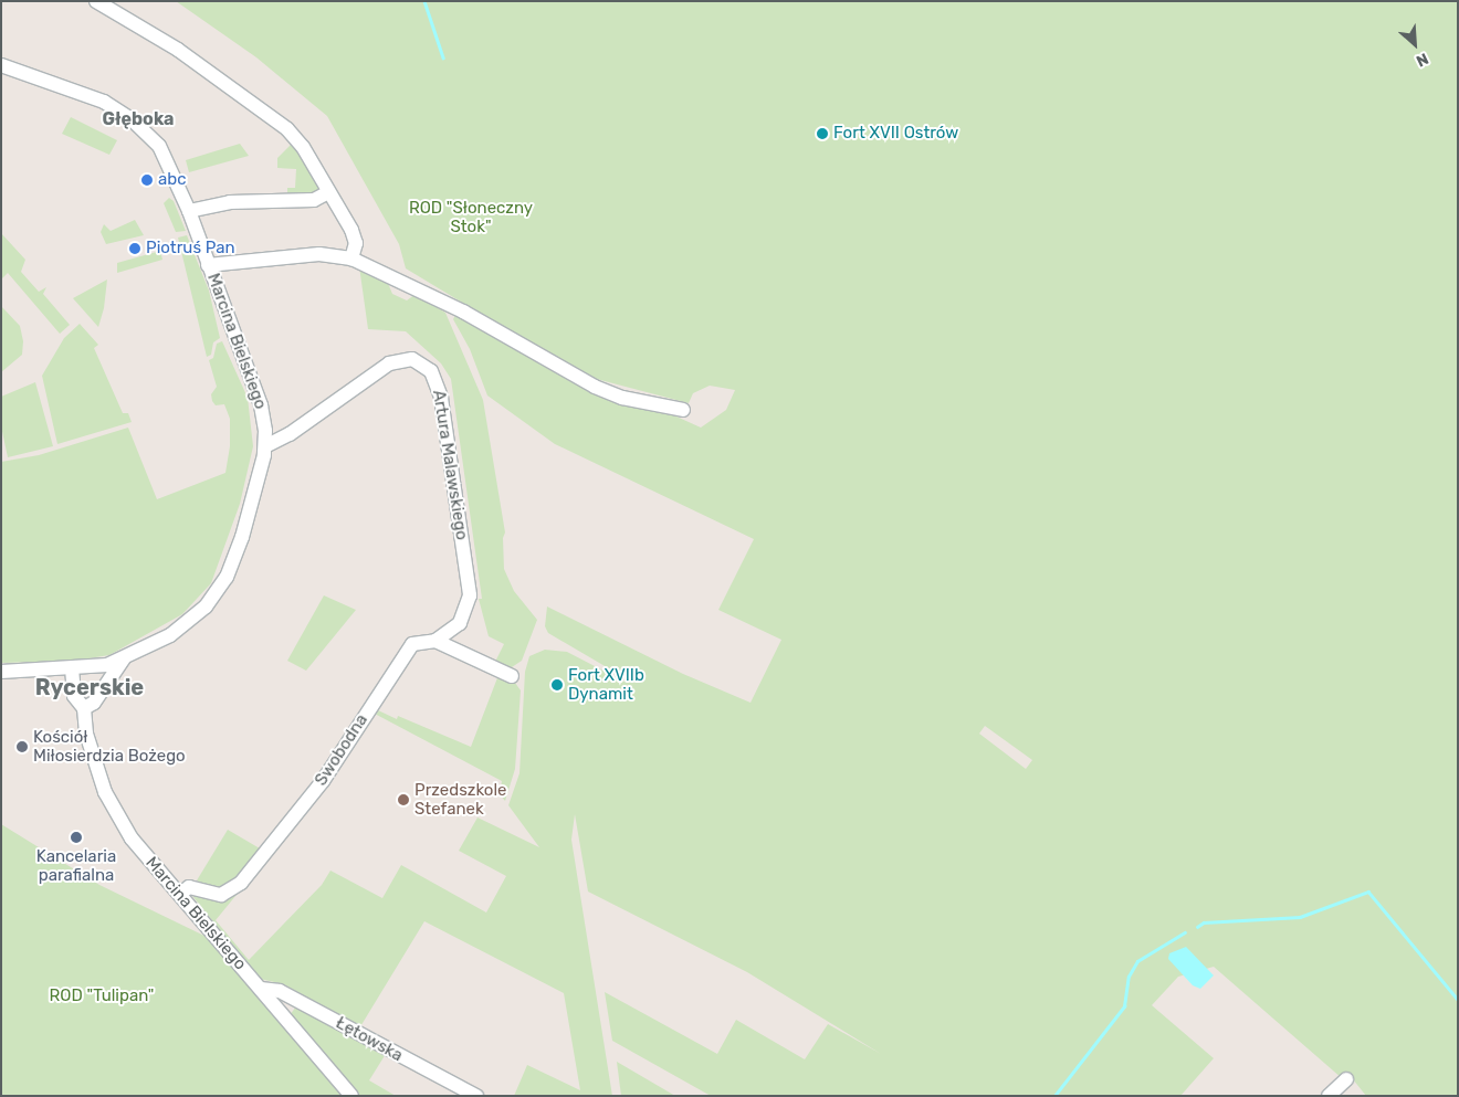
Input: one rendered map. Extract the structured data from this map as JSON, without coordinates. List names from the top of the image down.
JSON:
{
  "streets": {
    "street": [
      "Marcina Bielskiego",
      "Artura Malawskiego",
      "Swobodna",
      "Łętowska"
    ]
  },
  "crossings": [
    ["Marcina Bielskiego", "Artura Malawskiego"],
    ["Marcina Bielskiego", "Swobodna"],
    ["Marcina Bielskiego", "Łętowska"],
    ["Artura Malawskiego", "Swobodna"]
  ],
  "districts": ["Głęboka", "Rycerskie"],
  "parks": ["ROD \"Słoneczny Stok\"", "ROD \"Tulipan\""],
  "places": [
    "Fort XVII Ostrów",
    "abc",
    "Piotruś Pan",
    "Fort XVIIb Dynamit",
    "Kościół Miłosierdzia Bożego",
    "Przedszkole Stefanek",
    "Kancelaria parafialna"
  ],
  "north": "bottom right"
}
